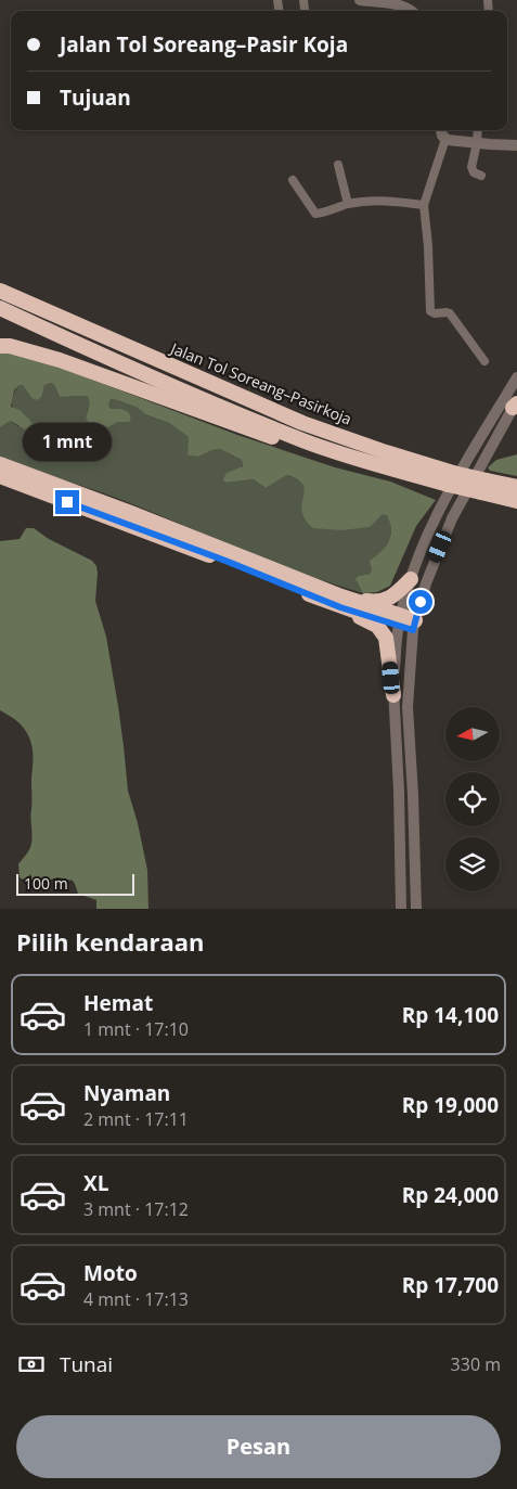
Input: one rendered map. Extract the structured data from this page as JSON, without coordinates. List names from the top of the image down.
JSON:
{
  "streets": {
    "highway": ["Jalan Tol Soreang–Pasirkoja"]
  },
  "scale_bar": "100 m",
  "north": "left",
  "page": {
    "banner": ["Jalan Tol Soreang–Pasir Koja", "Tujuan"],
    "bubble": "1 mnt",
    "scale": "100 m",
    "heading": "Pilih kendaraan",
    "list": [
      {
        "name": "Hemat",
        "note": "1 mnt · 17:10",
        "value": "Rp 14,100"
      },
      {
        "name": "Nyaman",
        "note": "2 mnt · 17:11",
        "value": "Rp 19,000"
      },
      {
        "name": "XL",
        "note": "3 mnt · 17:12",
        "value": "Rp 24,000"
      },
      {
        "name": "Moto",
        "note": "4 mnt · 17:13",
        "value": "Rp 17,700"
      }
    ],
    "pay": ["Tunai", "330 m"],
    "buttons": "Pesan"
  }
}
